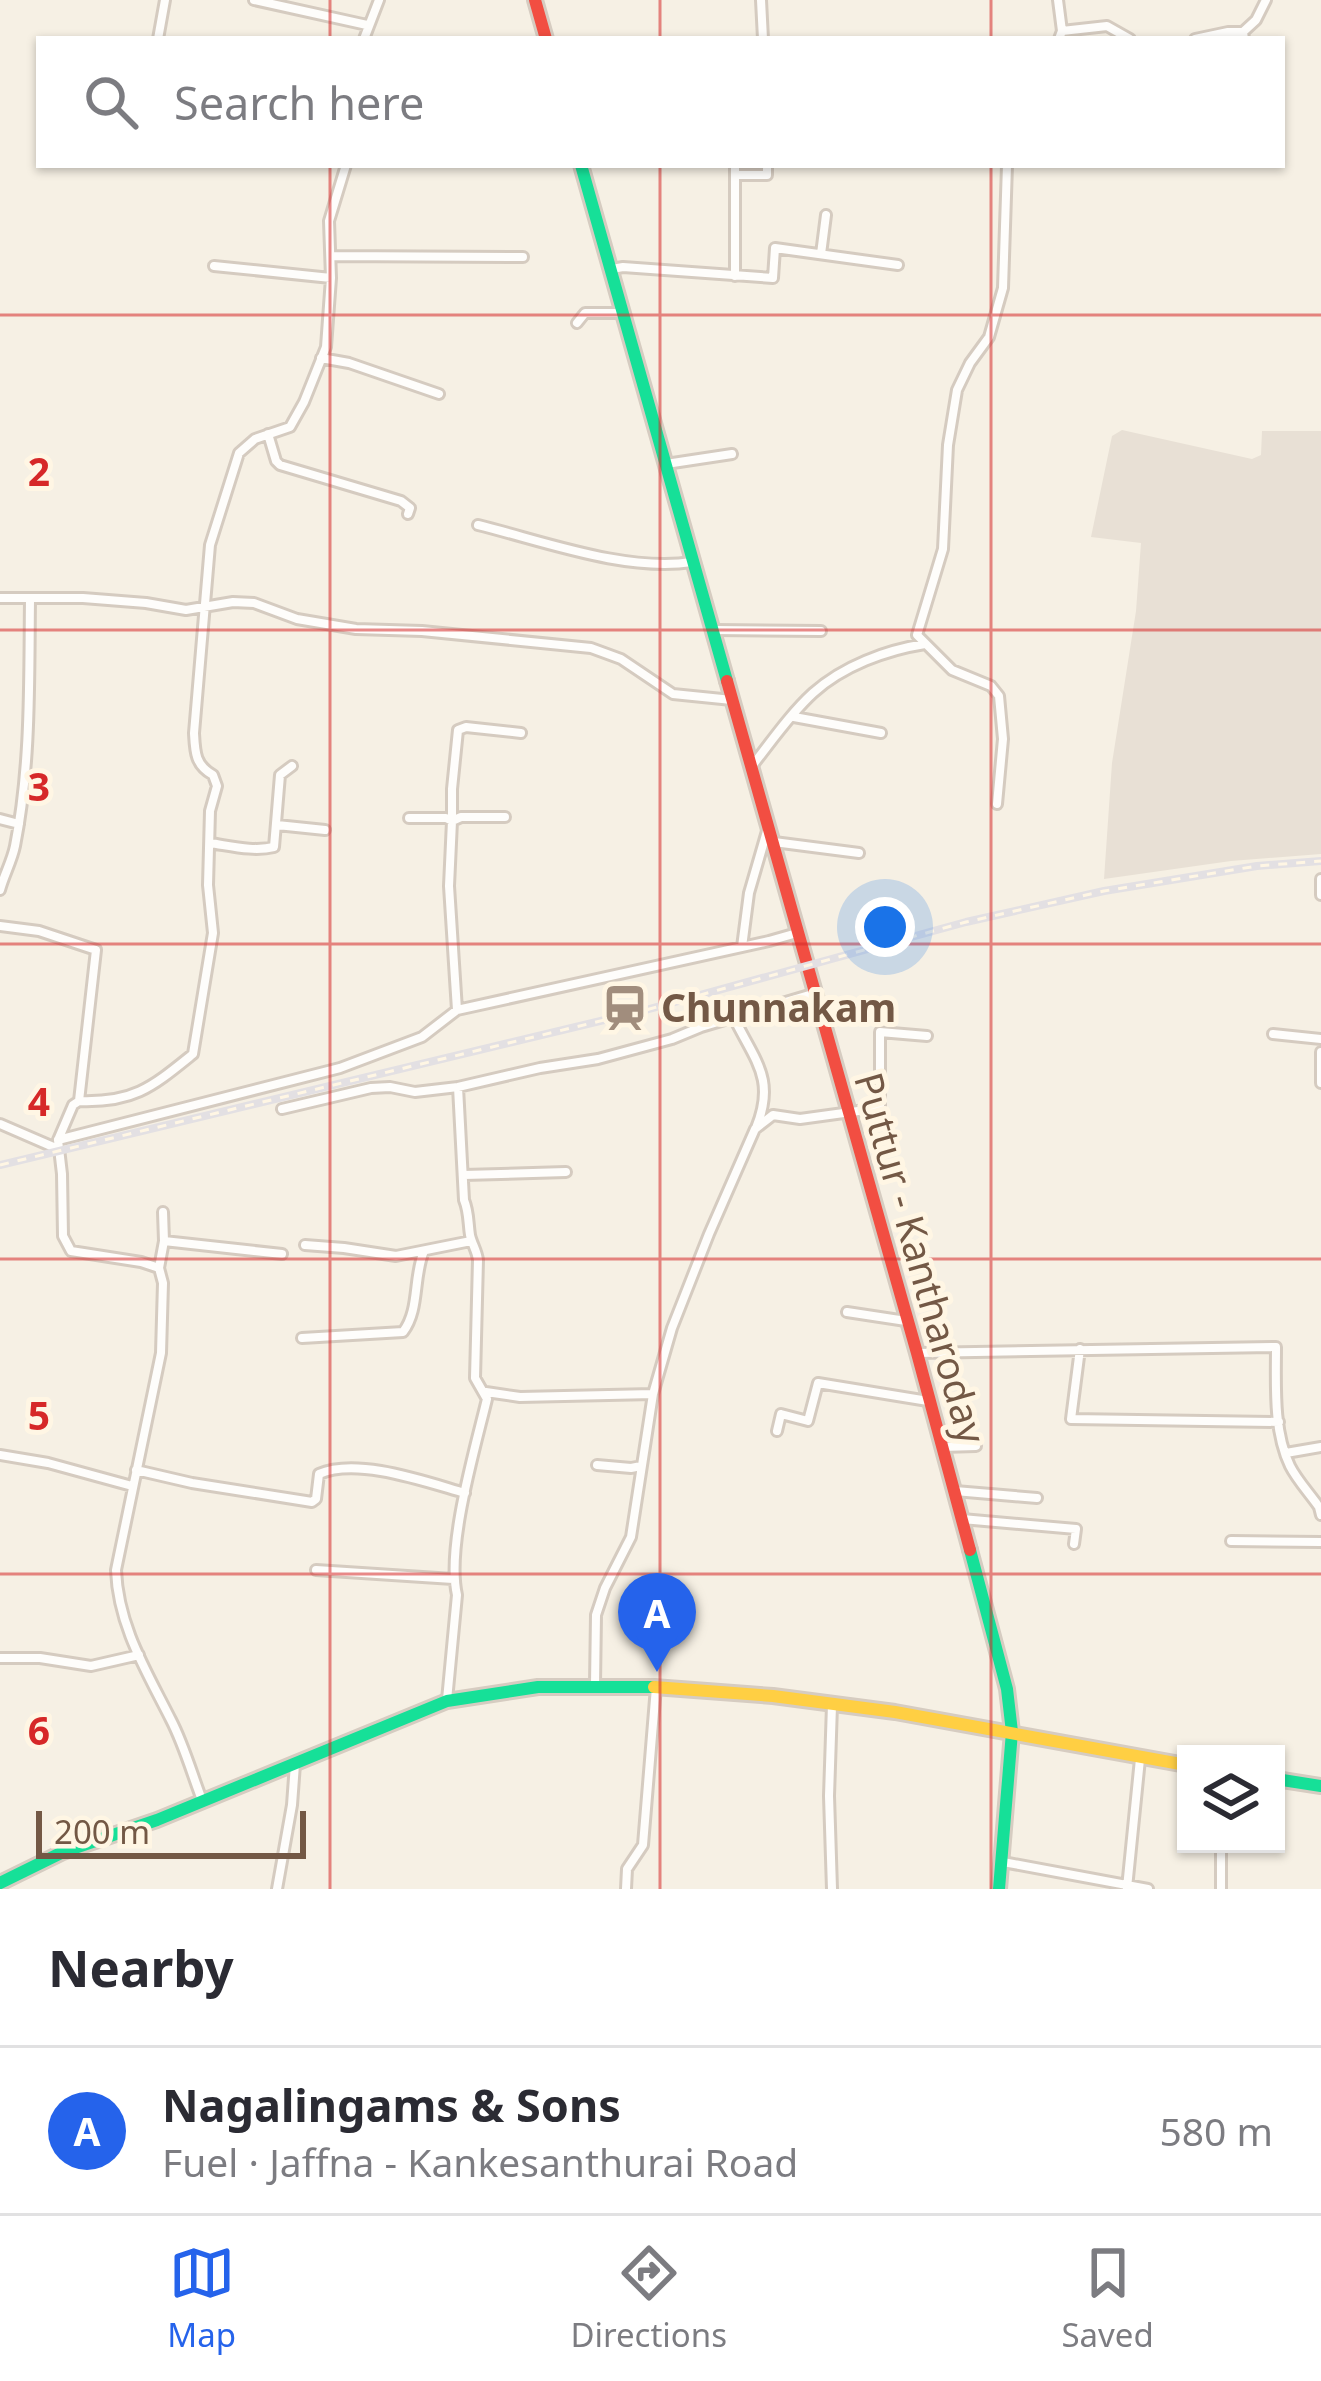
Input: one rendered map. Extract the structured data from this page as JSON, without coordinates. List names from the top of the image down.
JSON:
{
  "streets": {
    "main road": ["Puttur - Kantharoday"]
  },
  "places": {
    "station": ["Chunnakam"]
  },
  "scale_bar": "200 m",
  "page": {
    "search": "Search here",
    "pins": "A",
    "scale": "200 m",
    "heading": "Nearby",
    "list": [
      {
        "mark": "A",
        "name": "Nagalingams & Sons",
        "note": "Fuel · Jaffna - Kankesanthurai Road",
        "value": "580 m"
      }
    ],
    "nav": ["Map", "Directions", "Saved"]
  },
  "grid": {
    "rows": [
      "2",
      "3",
      "4",
      "5",
      "6"
    ]
  }
}
